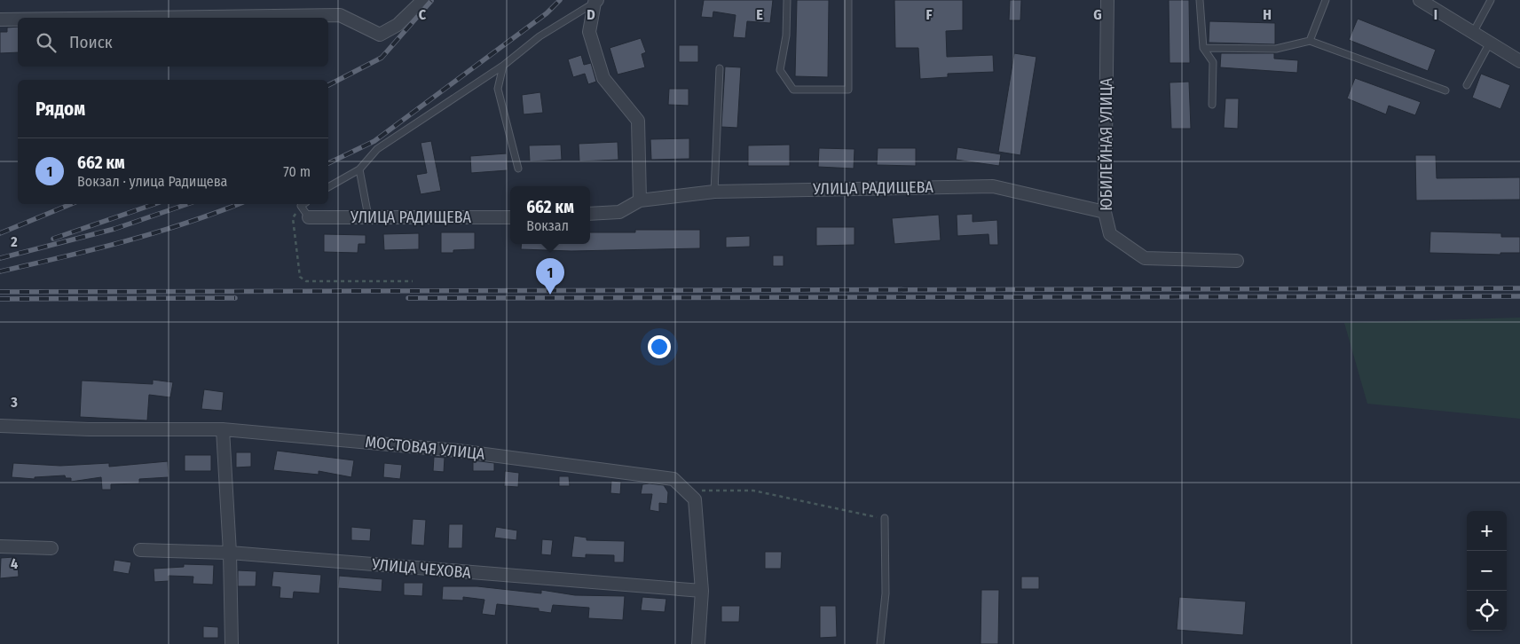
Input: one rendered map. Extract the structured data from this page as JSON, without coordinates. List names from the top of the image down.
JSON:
{
  "streets": {
    "street": [
      "ЮБИЛЕЙНАЯ УЛИЦА",
      "УЛИЦА РАДИЩЕВА",
      "МОСТОВАЯ УЛИЦА",
      "УЛИЦА ЧЕХОВА"
    ]
  },
  "crossings": [
    ["ЮБИЛЕЙНАЯ УЛИЦА", "УЛИЦА РАДИЩЕВА"],
    ["МОСТОВАЯ УЛИЦА", "УЛИЦА ЧЕХОВА"]
  ],
  "page": {
    "search": "Поиск",
    "heading": "Рядом",
    "list": [
      {
        "mark": "1",
        "name": "662 км",
        "note": "Вокзал · улица Радищева",
        "value": "70 m"
      }
    ],
    "popup": ["662 км", "Вокзал"],
    "pins": "1",
    "map_buttons": ["+", "−"]
  },
  "grid": {
    "columns": [
      "C",
      "D",
      "E",
      "F",
      "G",
      "H",
      "I"
    ],
    "rows": ["2", "3", "4"]
  }
}
